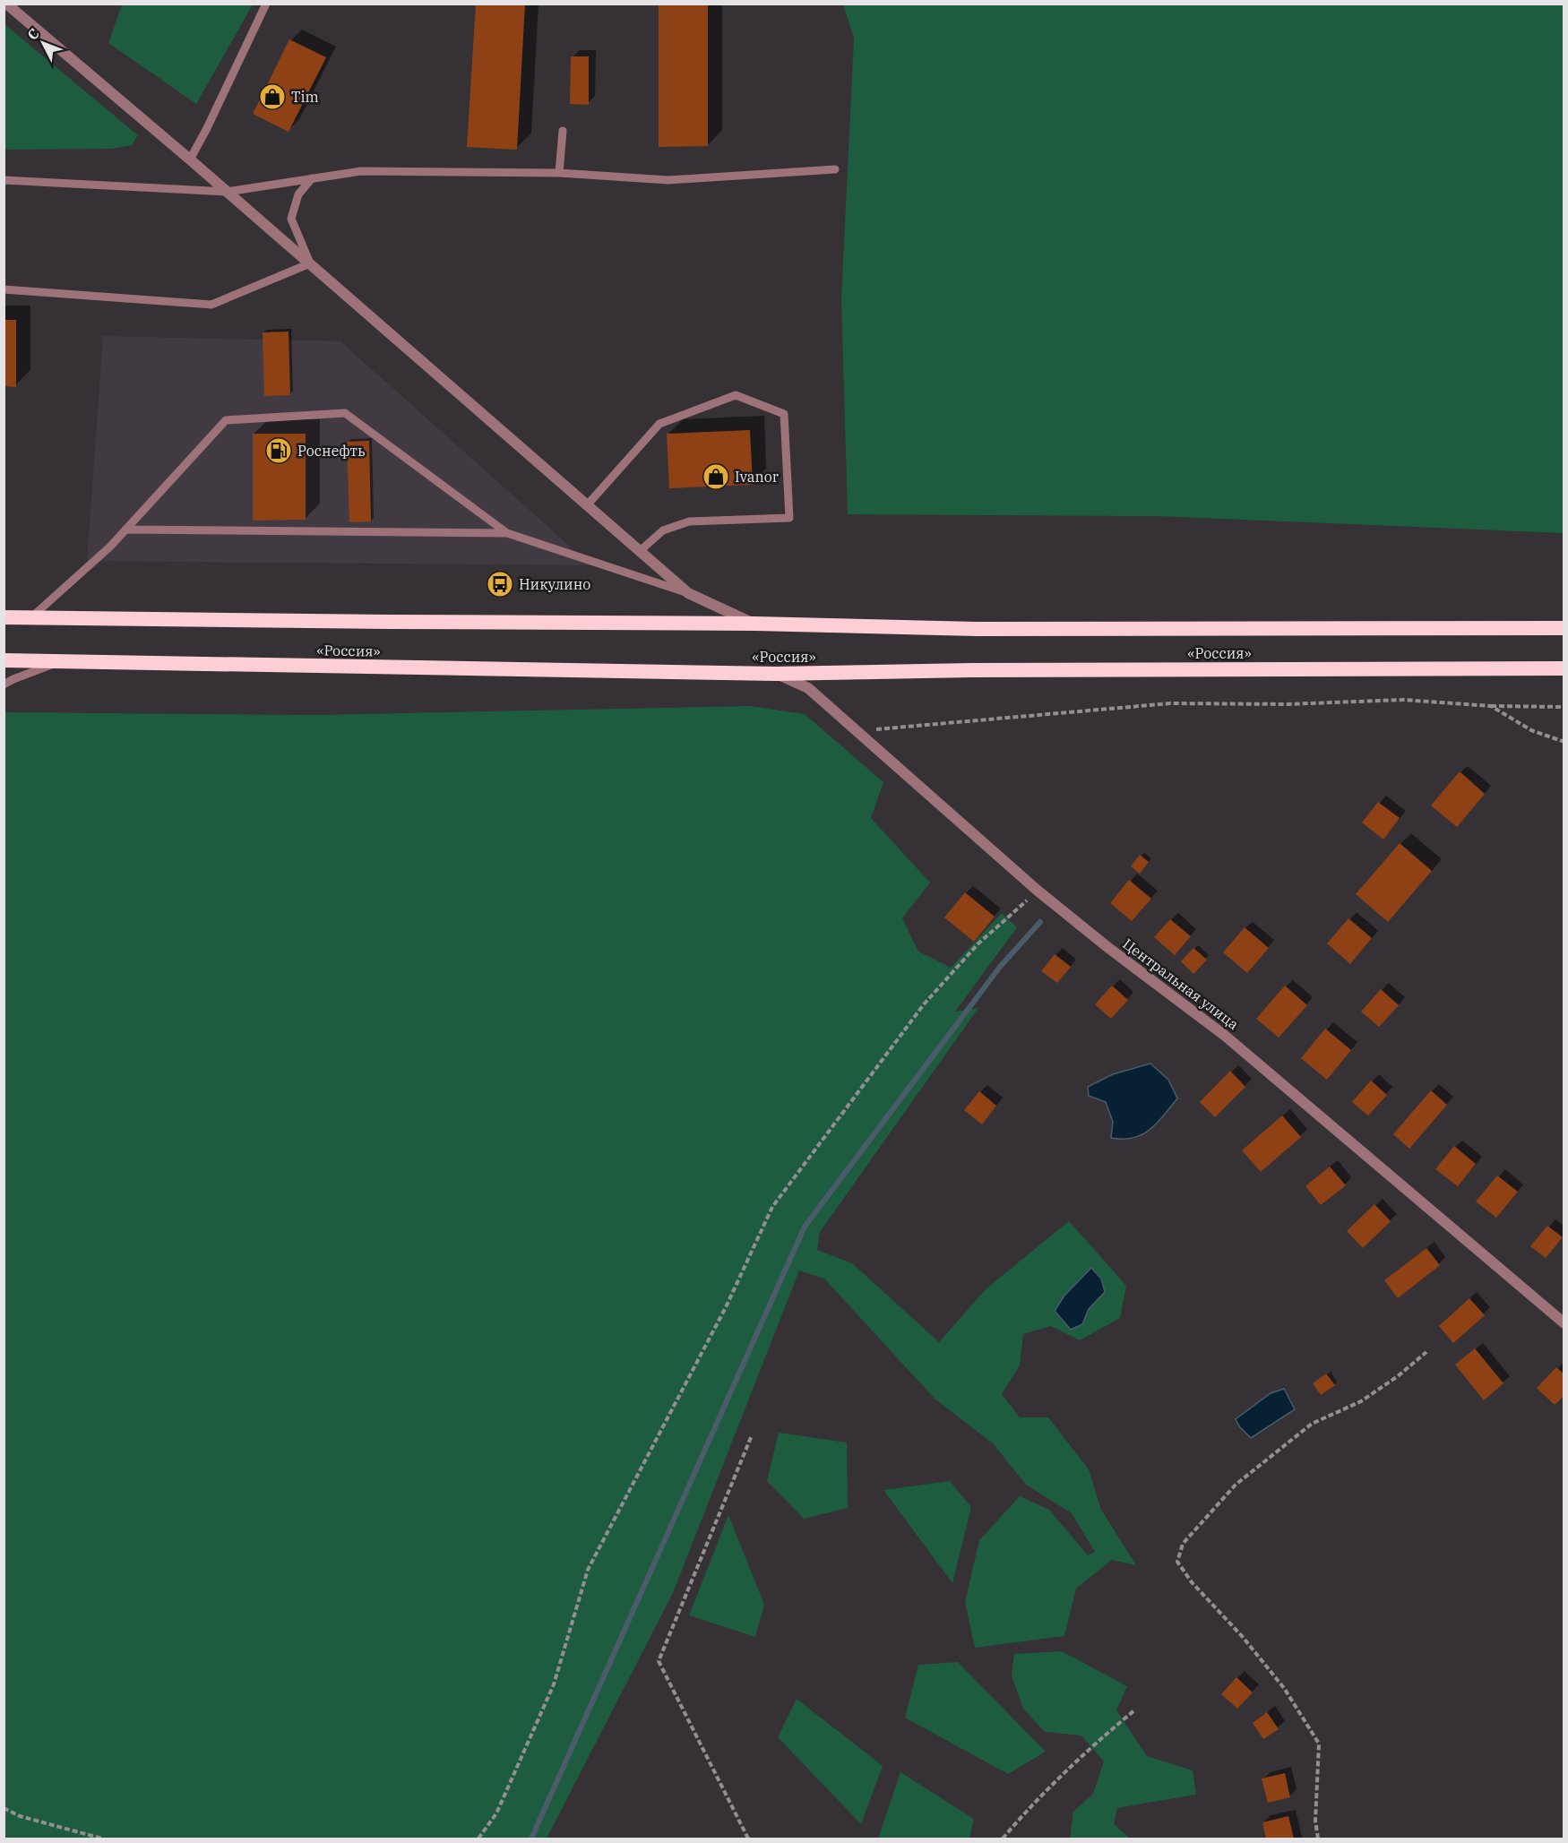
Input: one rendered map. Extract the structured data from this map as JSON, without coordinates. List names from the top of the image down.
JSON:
{
  "streets": {
    "highway": ["«Россия»"],
    "street": ["Центральная улица"]
  },
  "crossings": [
    ["«Россия»", "Центральная улица"]
  ],
  "places": {
    "shop": ["Tim", "Ivanor"],
    "fuel station": ["Роснефть"],
    "bus stop": ["Никулино"]
  },
  "north": "top left"
}
